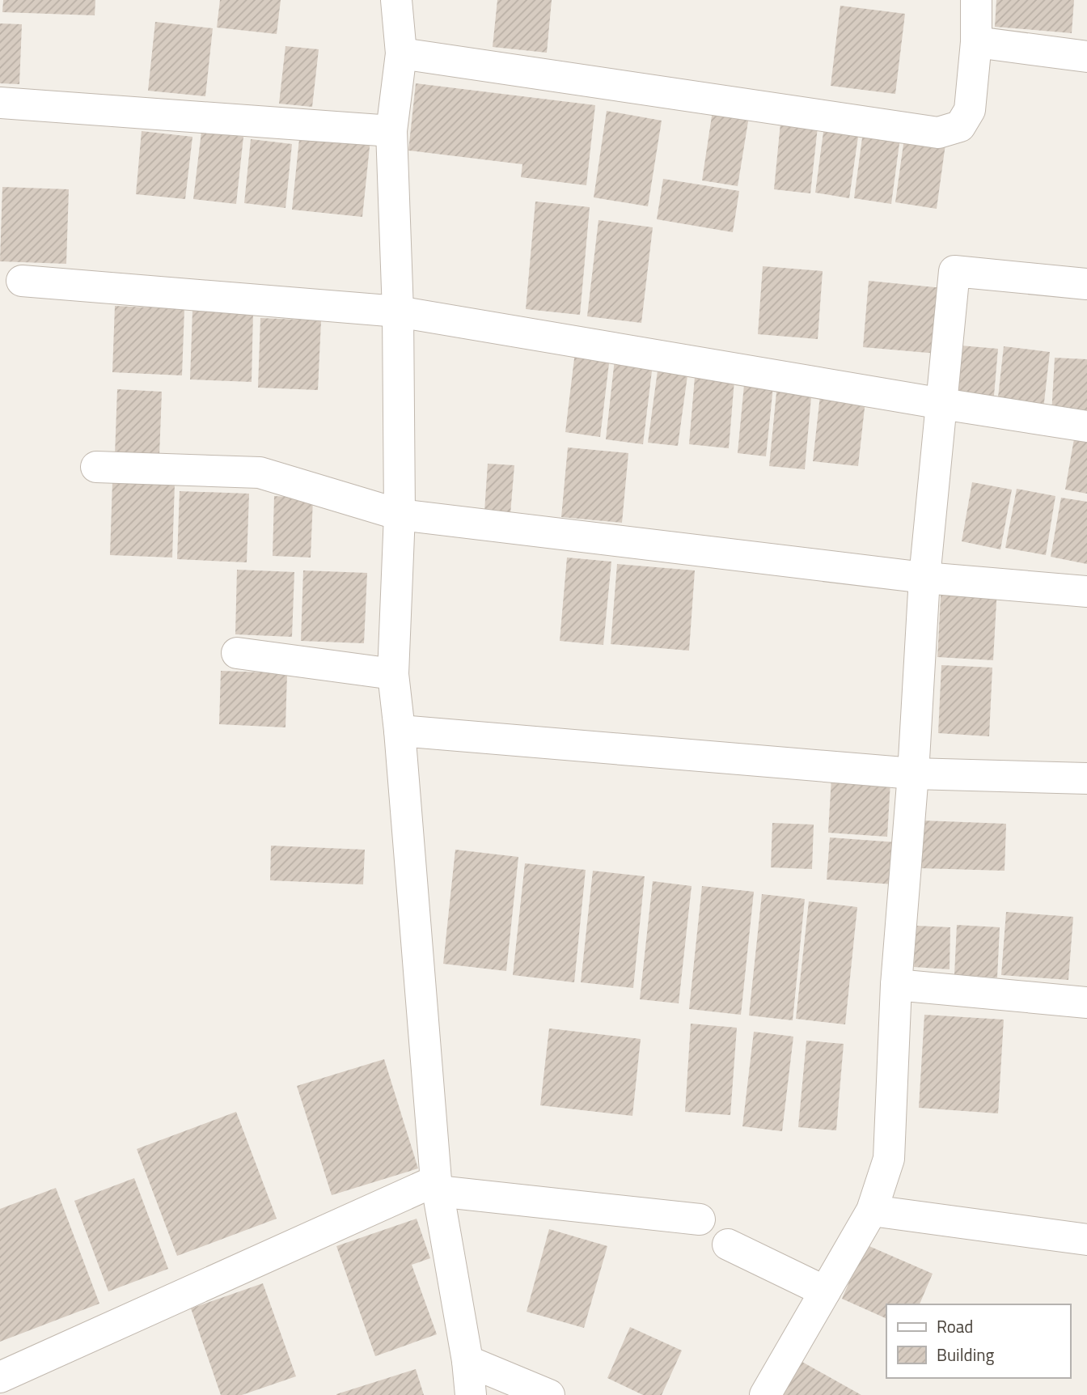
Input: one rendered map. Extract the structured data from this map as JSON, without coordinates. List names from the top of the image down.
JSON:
{
  "legend": ["Road", "Building"]
}
